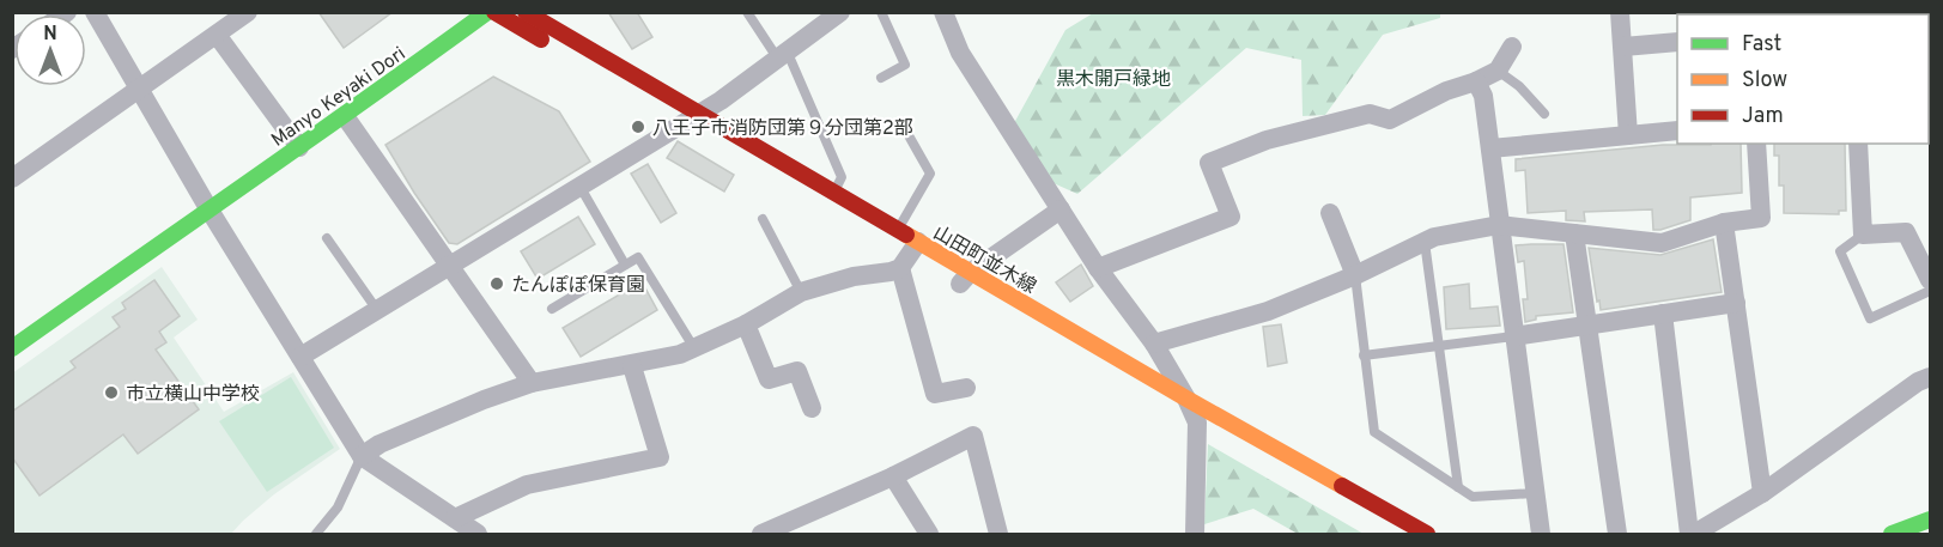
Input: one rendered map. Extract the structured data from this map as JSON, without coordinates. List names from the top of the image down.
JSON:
{
  "streets": {
    "street": ["Manyo Keyaki Dori", "山田町並木線"]
  },
  "parks": ["黒木開戸緑地"],
  "places": ["八王子市消防団第９分団第2部", "たんぽぽ保育園", "市立横山中学校"],
  "legend": ["Fast", "Slow", "Jam"],
  "north": "top"
}
